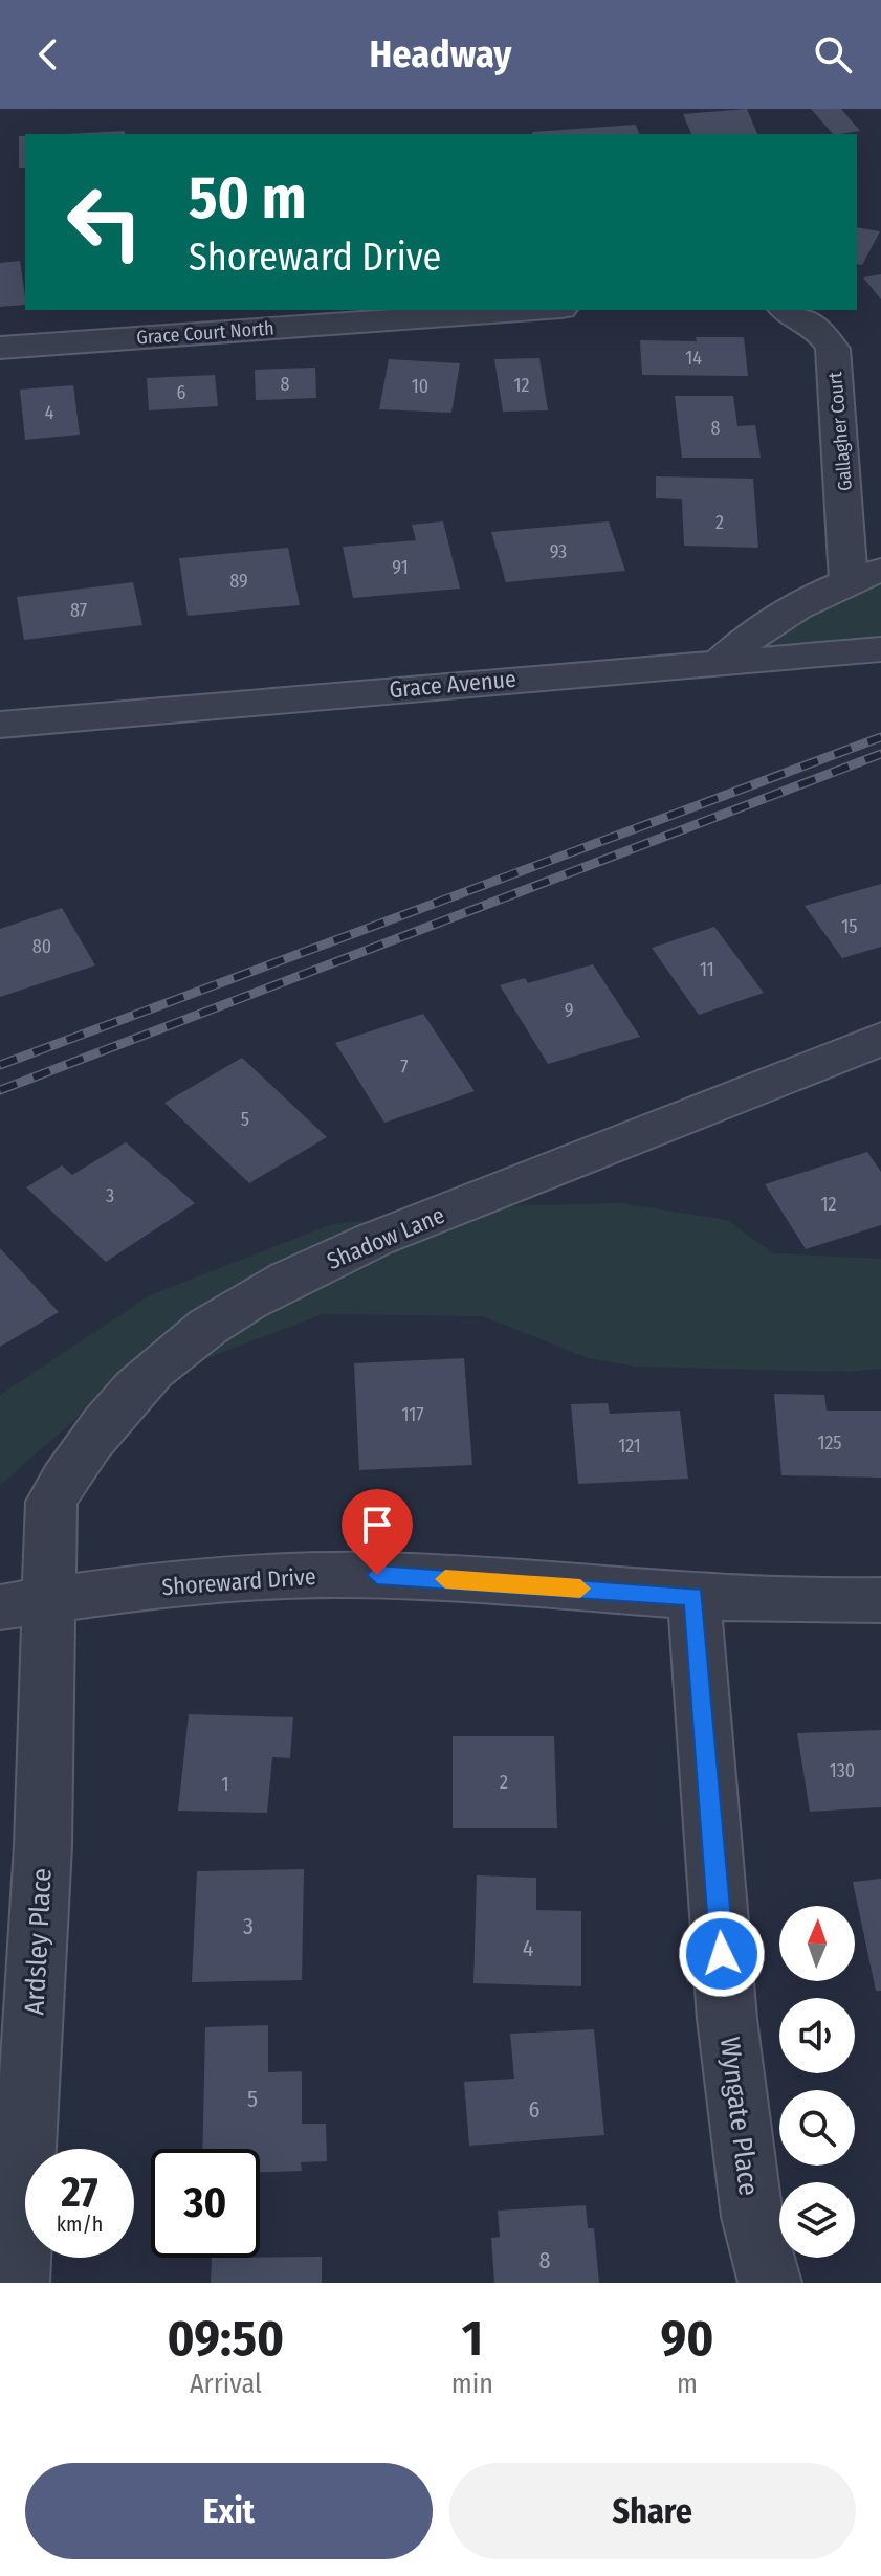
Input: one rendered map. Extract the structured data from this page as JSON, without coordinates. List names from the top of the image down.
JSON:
{
  "streets": {
    "street": [
      "Grace Court North",
      "Gallagher Court",
      "Grace Avenue",
      "Shadow Lane",
      "Shoreward Drive",
      "Ardsley Place",
      "Wyngate Place"
    ]
  },
  "crossings": [
    ["Shadow Lane", "Shoreward Drive"],
    ["Shadow Lane", "Ardsley Place"],
    ["Shoreward Drive", "Ardsley Place"],
    ["Shoreward Drive", "Wyngate Place"]
  ],
  "house_numbers": [
    "14",
    "8",
    "12",
    "10",
    "6",
    "4",
    "8",
    "2",
    "93",
    "91",
    "89",
    "87",
    "15",
    "80",
    "11",
    "9",
    "7",
    "5",
    "3",
    "12",
    "117",
    "125",
    "121",
    "130",
    "2",
    "1",
    "3",
    "4",
    "5",
    "6",
    "8"
  ],
  "north": "top",
  "page": {
    "header": "Headway",
    "turn": ["50 m", "Shoreward Drive"],
    "speed": "27 km/h",
    "limit": "30",
    "eta": [
      "09:50",
      "Arrival",
      "1",
      "min",
      "90",
      "m"
    ],
    "buttons": ["Exit", "Share"]
  }
}
